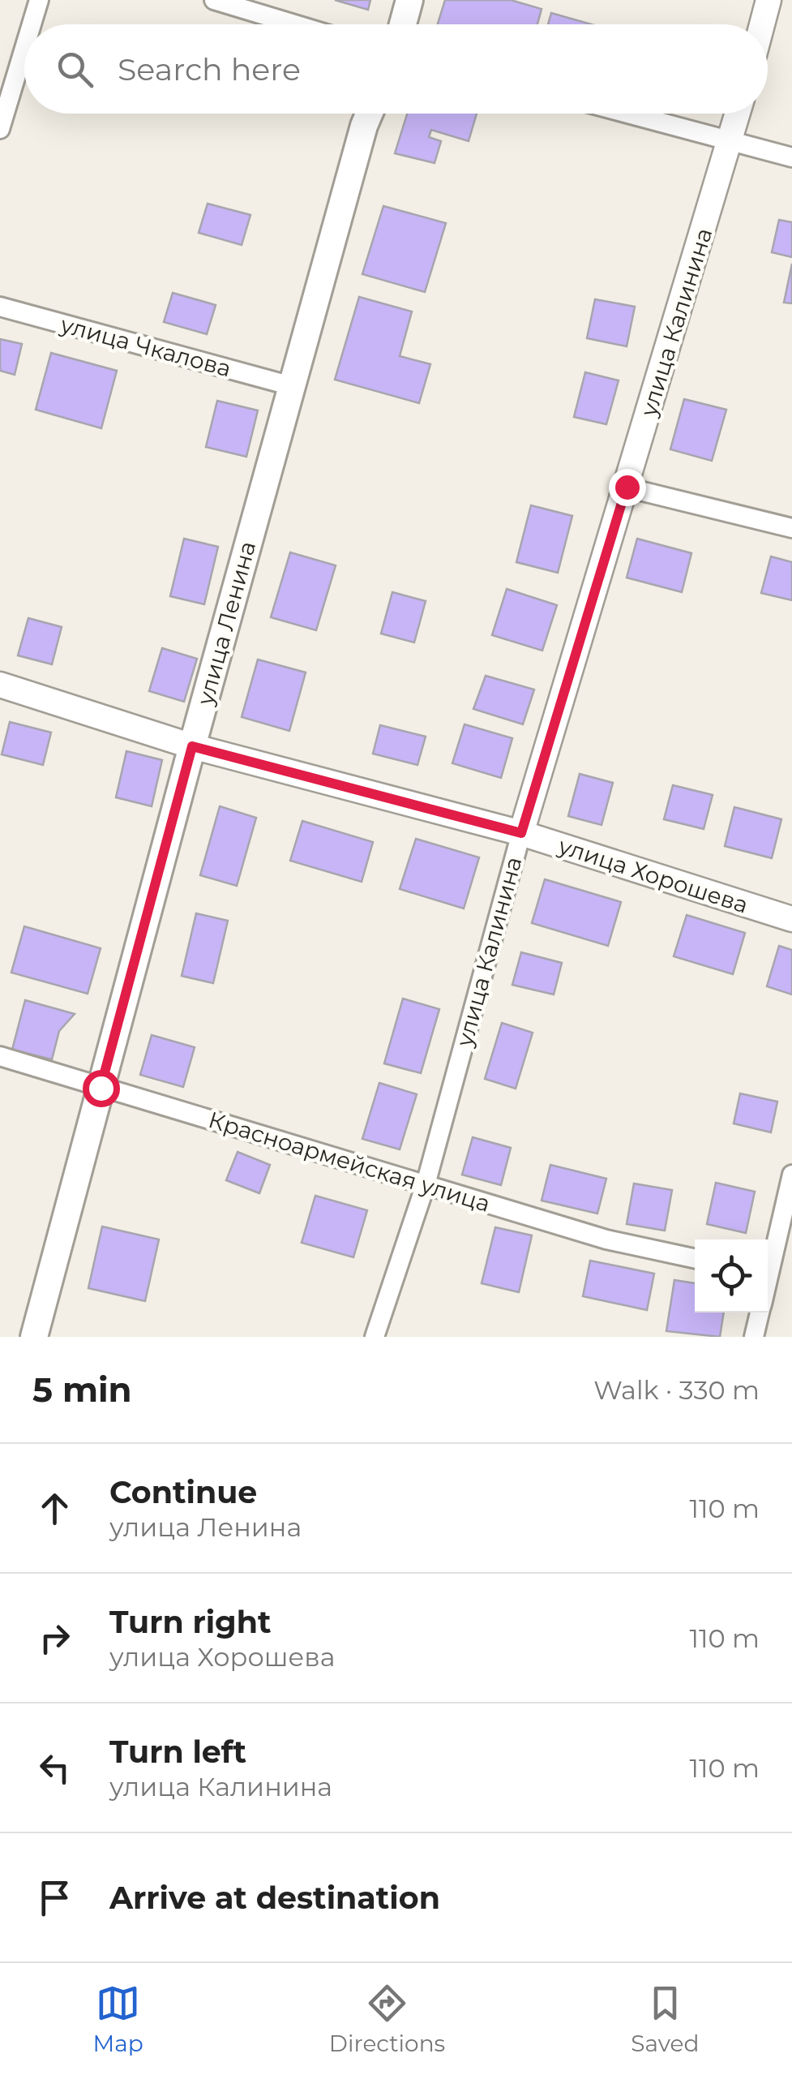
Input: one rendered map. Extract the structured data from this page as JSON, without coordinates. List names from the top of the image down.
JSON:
{
  "streets": {
    "main road": ["улица Ленина"],
    "street": [
      "улица Калинина",
      "улица Чкалова",
      "улица Хорошева",
      "Красноармейская улица"
    ]
  },
  "crossings": [
    ["улица Калинина", "улица Хорошева"],
    ["улица Калинина", "Красноармейская улица"],
    ["улица Чкалова", "улица Ленина"],
    ["улица Ленина", "улица Хорошева"],
    ["улица Ленина", "Красноармейская улица"]
  ],
  "page": {
    "search": "Search here",
    "heading": ["5 min", "Walk · 330 m"],
    "list": [
      ["Continue", "улица Ленина", "110 m"],
      ["Turn right", "улица Хорошева", "110 m"],
      ["Turn left", "улица Калинина", "110 m"],
      "Arrive at destination"
    ],
    "nav": ["Map", "Directions", "Saved"]
  }
}
